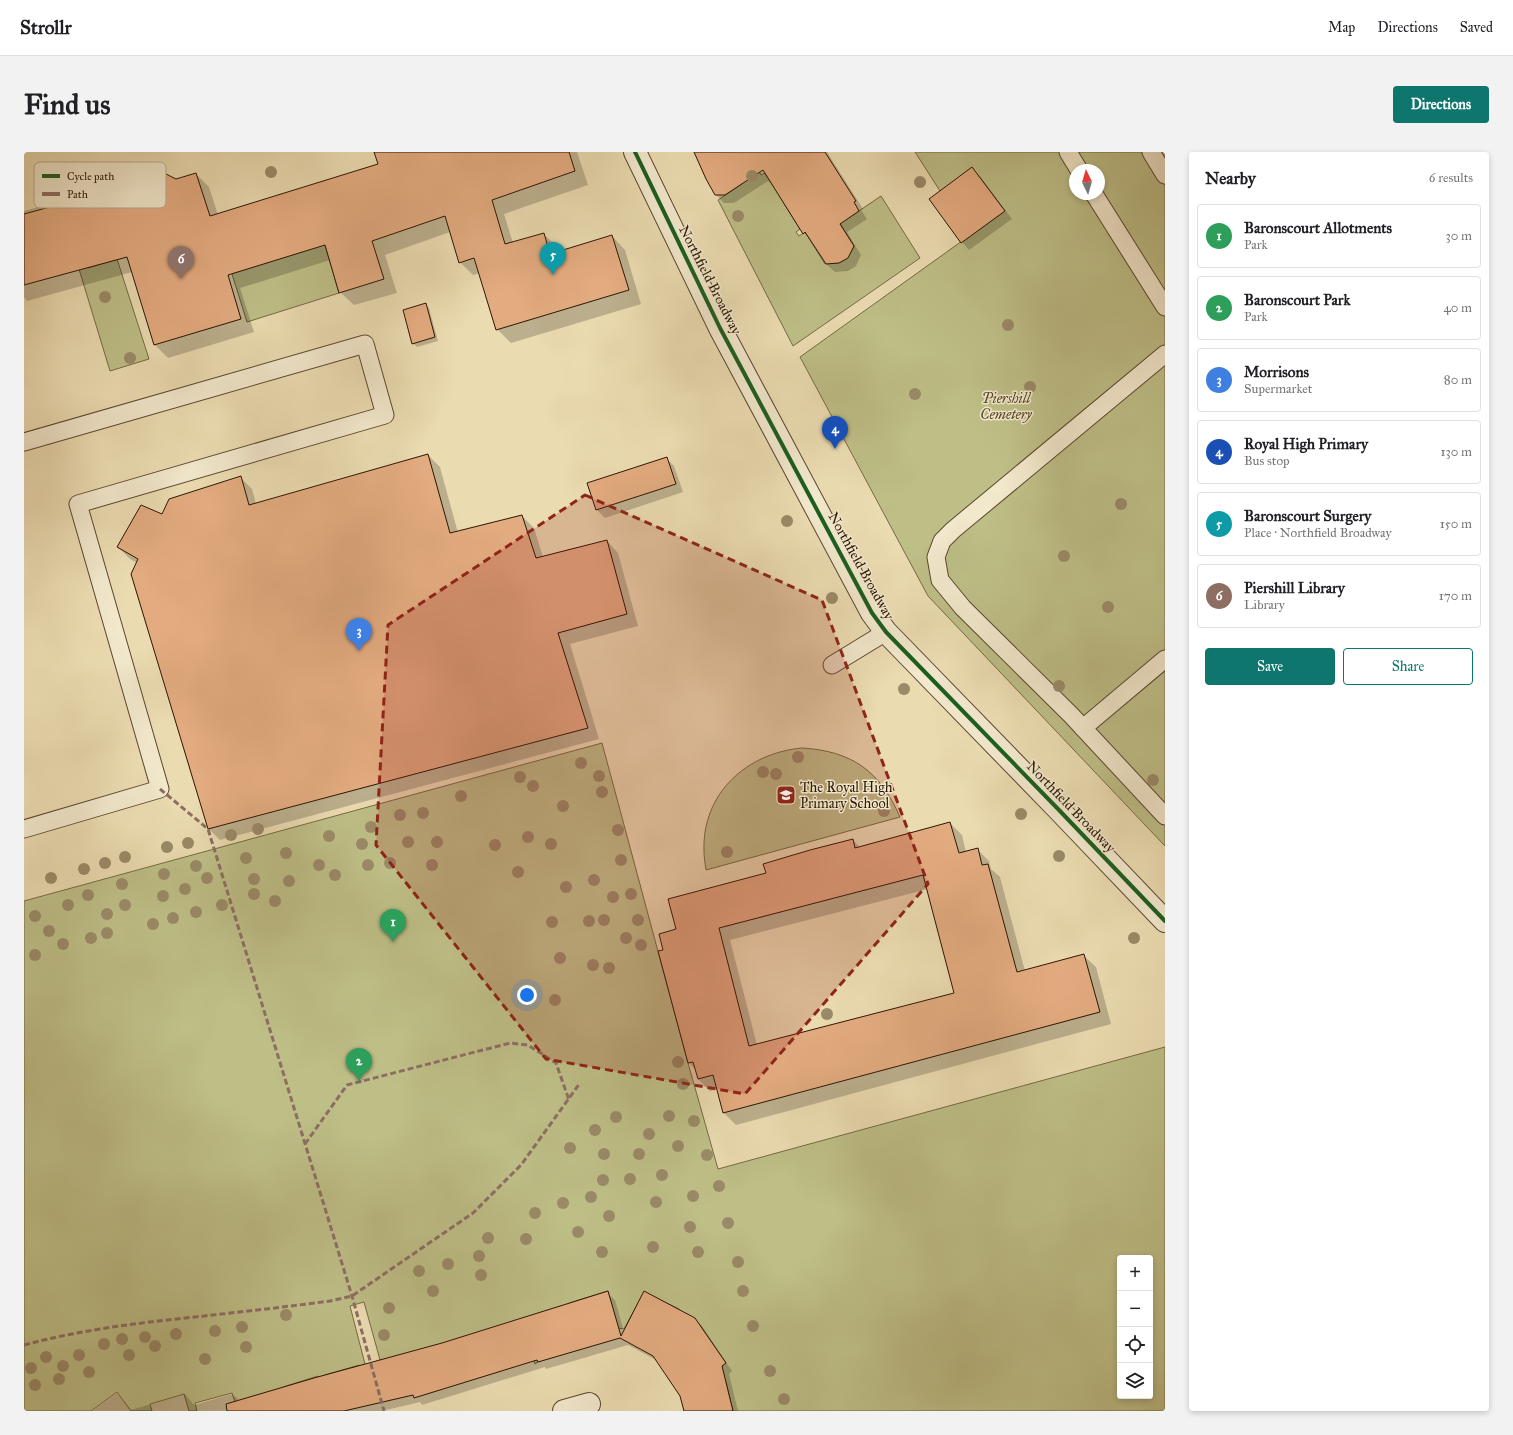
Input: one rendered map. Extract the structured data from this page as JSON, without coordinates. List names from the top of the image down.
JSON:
{
  "streets": {
    "street": ["Northfield Broadway"]
  },
  "parks": ["Piershill Cemetery"],
  "places": {
    "school or university": ["The Royal High Primary School"]
  },
  "legend": ["Cycle path", "Path"],
  "north": "top",
  "page": {
    "header": "Strollr",
    "nav": ["Map", "Directions", "Saved"],
    "buttons": [
      "Directions",
      ["Save", "Share"]
    ],
    "title": "Find us",
    "heading": ["Nearby", "6 results"],
    "list": [
      {
        "mark": "1",
        "name": "Baronscourt Allotments",
        "note": "Park",
        "value": "30 m"
      },
      {
        "mark": "2",
        "name": "Baronscourt Park",
        "note": "Park",
        "value": "40 m"
      },
      {
        "mark": "3",
        "name": "Morrisons",
        "note": "Supermarket",
        "value": "80 m"
      },
      {
        "mark": "4",
        "name": "Royal High Primary",
        "note": "Bus stop",
        "value": "130 m"
      },
      {
        "mark": "5",
        "name": "Baronscourt Surgery",
        "note": "Place · Northfield Broadway",
        "value": "150 m"
      },
      {
        "mark": "6",
        "name": "Piershill Library",
        "note": "Library",
        "value": "170 m"
      }
    ],
    "pins": [
      "5",
      "6",
      "4",
      "3",
      "1",
      "2"
    ],
    "map_buttons": ["+", "−"]
  }
}
